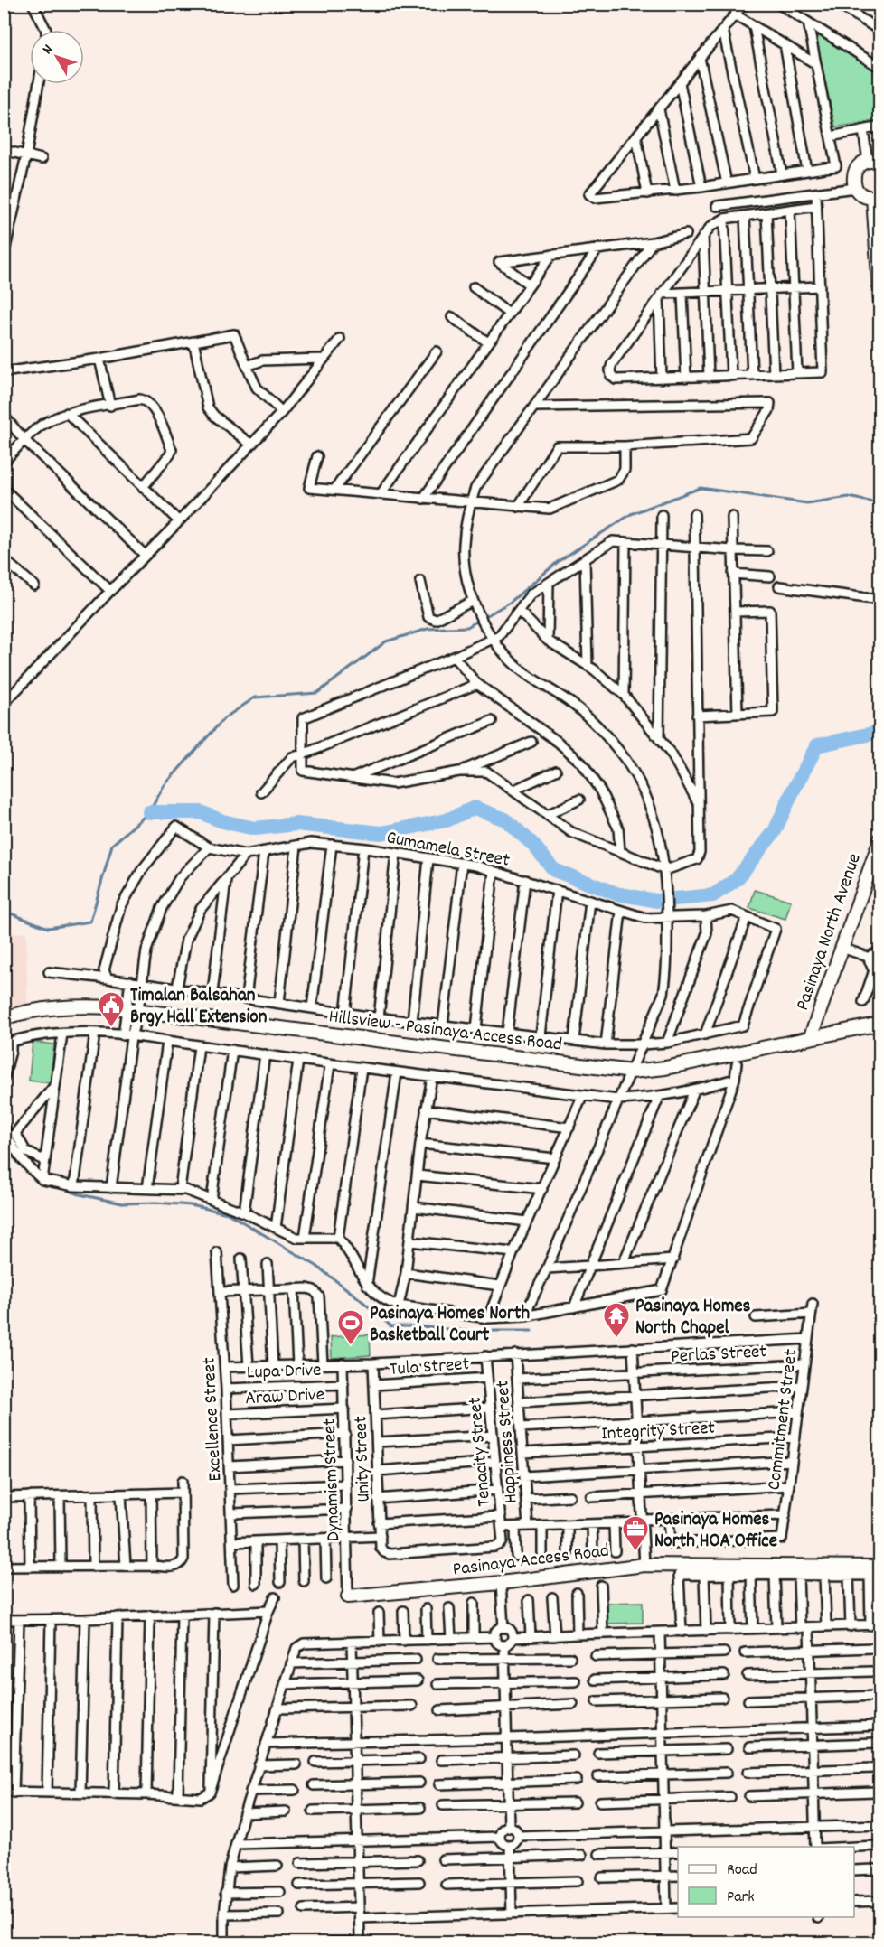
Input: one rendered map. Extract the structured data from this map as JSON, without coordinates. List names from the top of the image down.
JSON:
{
  "streets": {
    "street": [
      "Gumamela Street",
      "Pasinaya North Avenue",
      "Hillsview - Pasinaya Access Road",
      "Perlas Street",
      "Tula Street",
      "Lupa Drive",
      "Araw Drive",
      "Excellence Street",
      "Commitment Street",
      "Integrity Street",
      "Happiness Street",
      "Tenacity Street",
      "Unity Street",
      "Dynamism Street",
      "Pasinaya Access Road"
    ]
  },
  "crossings": [
    ["Pasinaya North Avenue", "Hillsview - Pasinaya Access Road"],
    ["Perlas Street", "Commitment Street"],
    ["Perlas Street", "Happiness Street"],
    ["Tula Street", "Tenacity Street"],
    ["Tula Street", "Unity Street"],
    ["Lupa Drive", "Excellence Street"],
    ["Lupa Drive", "Dynamism Street"],
    ["Araw Drive", "Excellence Street"],
    ["Araw Drive", "Dynamism Street"],
    ["Commitment Street", "Integrity Street"],
    ["Integrity Street", "Happiness Street"],
    ["Tenacity Street", "Unity Street"],
    ["Dynamism Street", "Pasinaya Access Road"]
  ],
  "places": {
    "public building": ["Timalan Balsahan Brgy Hall Extension"],
    "temple": ["Pasinaya Homes North Chapel"],
    "sports": ["Pasinaya Homes North Basketball Court"],
    "office": ["Pasinaya Homes North HOA Office"]
  },
  "legend": ["Road", "Park"],
  "north": "top left"
}
